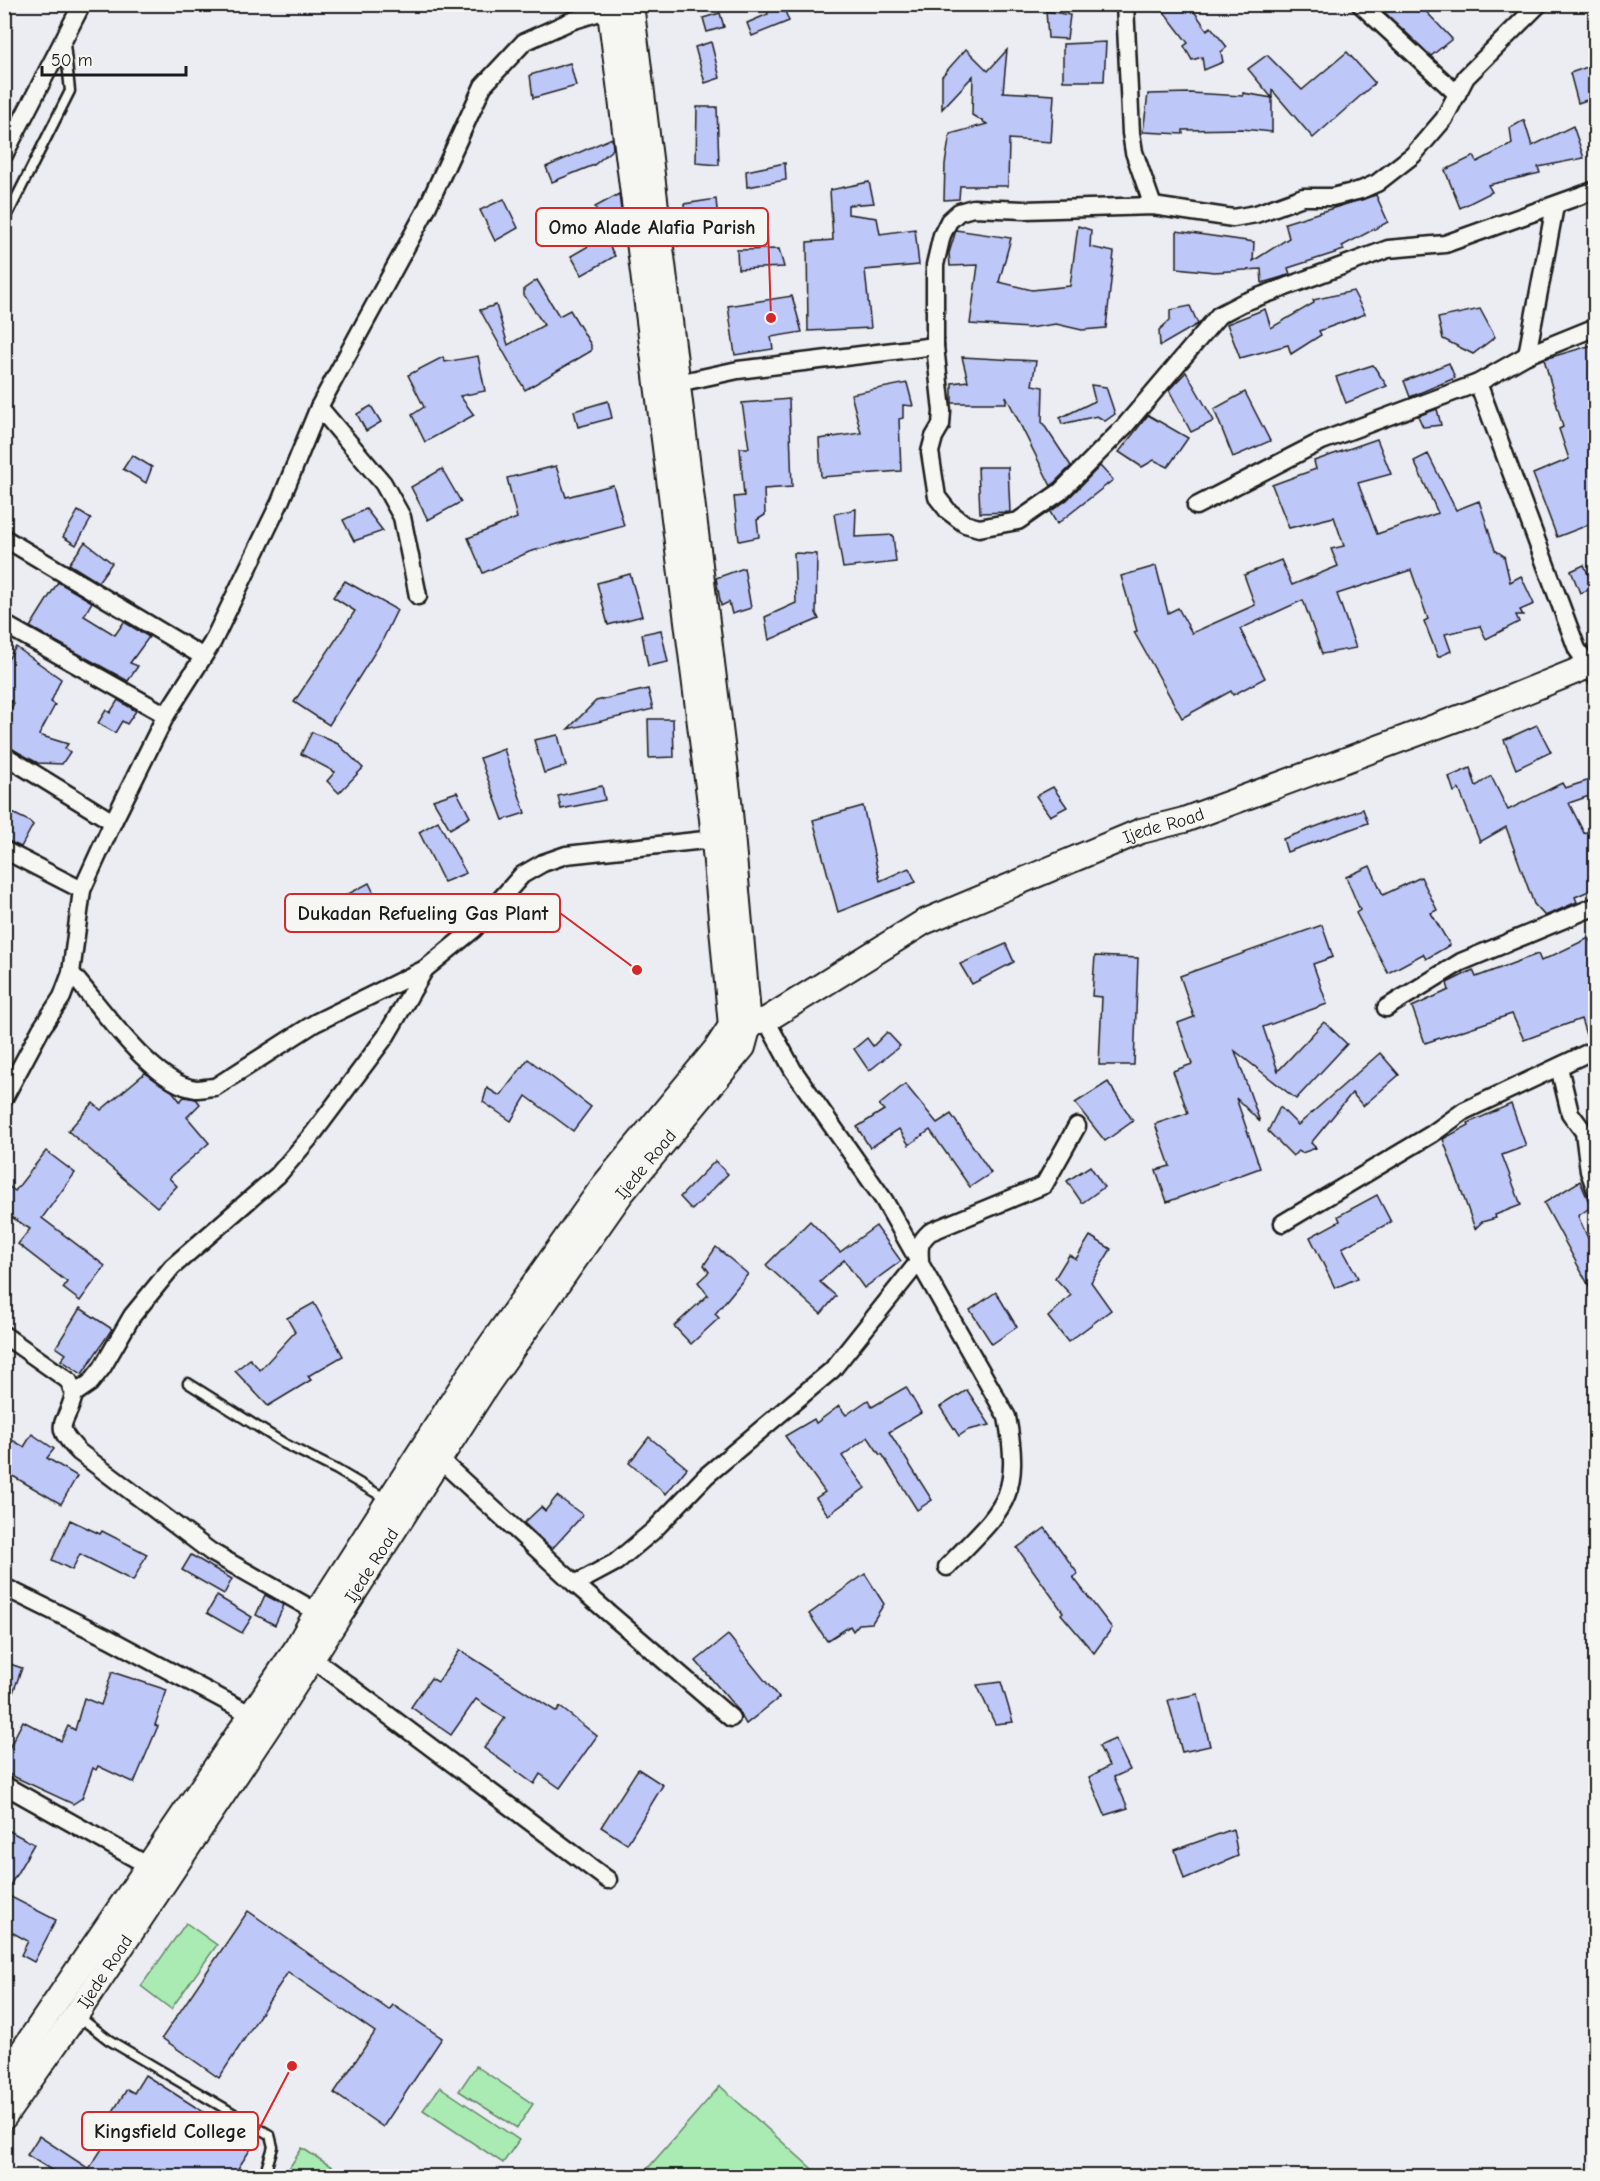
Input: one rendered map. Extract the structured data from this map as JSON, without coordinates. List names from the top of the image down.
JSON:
{
  "streets": {
    "main road": ["Ijede Road"]
  },
  "places": ["Omo Alade Alafia Parish", "Dukadan Refueling Gas Plant", "Kingsfield College"],
  "scale_bar": "50 m"
}
